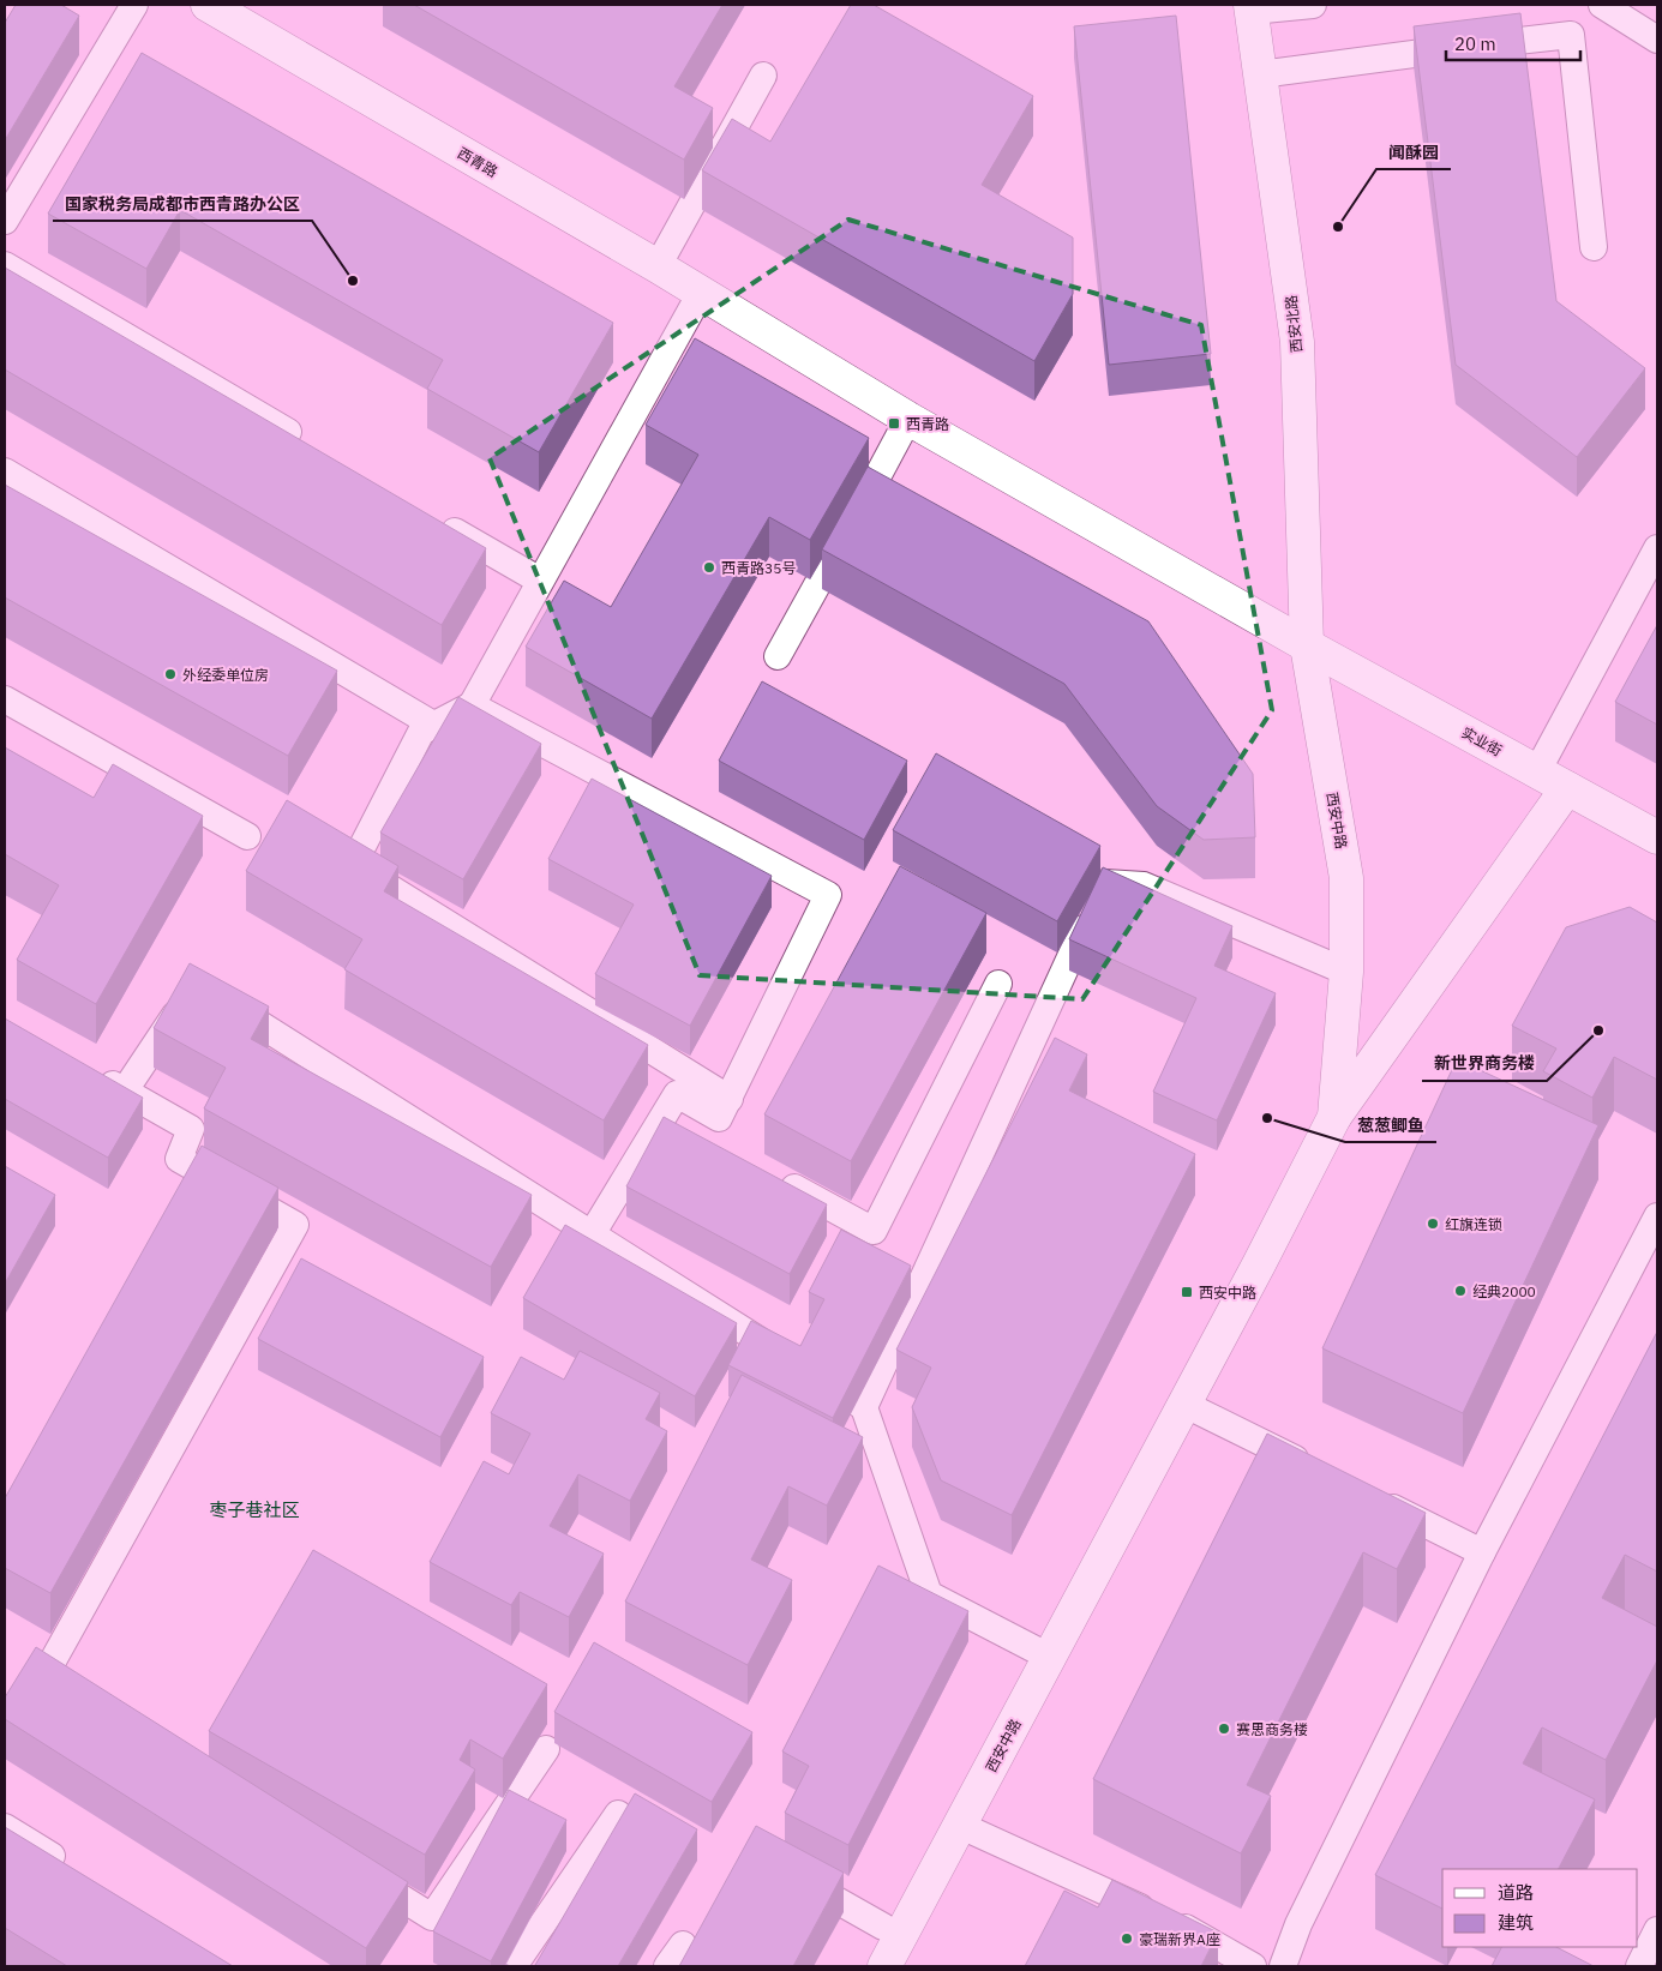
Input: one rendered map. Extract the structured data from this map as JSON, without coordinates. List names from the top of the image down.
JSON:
{
  "streets": {
    "street": [
      "西青路",
      "西安北路",
      "实业街",
      "西安中路"
    ]
  },
  "crossings": [
    ["西青路", "西安北路"],
    ["西青路", "实业街"],
    ["西青路", "西安中路"],
    ["西安北路", "实业街"],
    ["西安北路", "西安中路"],
    ["实业街", "西安中路"]
  ],
  "districts": ["枣子巷社区"],
  "places": {
    "other": [
      "闻酥园",
      "国家税务局成都市西青路办公区",
      "西青路35号",
      "外经委单位房",
      "新世界商务楼",
      "葱葱鲫鱼",
      "红旗连锁",
      "经典2000",
      "赛思商务楼",
      "豪瑞新界A座"
    ],
    "transit": ["西青路", "西安中路"]
  },
  "legend": ["道路", "建筑"],
  "scale_bar": "20 m"
}
